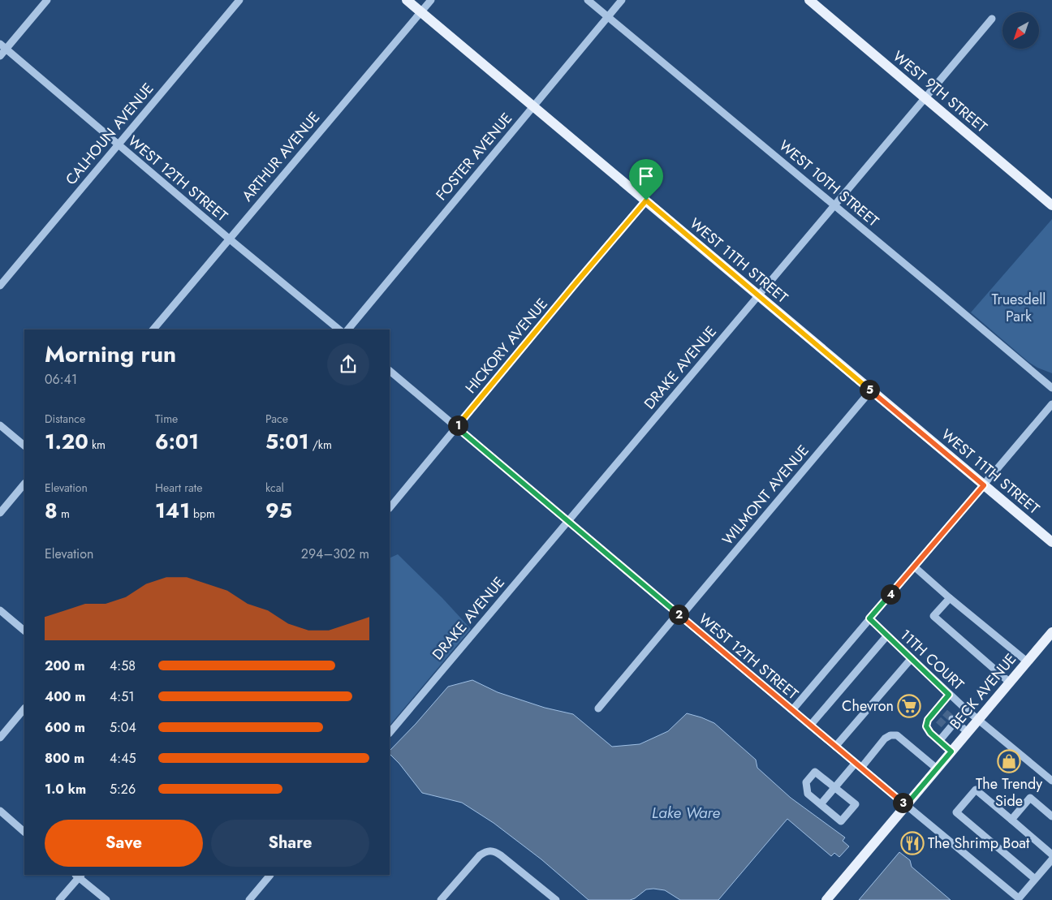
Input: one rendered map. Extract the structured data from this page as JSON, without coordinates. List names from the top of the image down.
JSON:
{
  "streets": {
    "main road": ["WEST 9TH STREET", "WEST 11TH STREET", "BECK AVENUE"],
    "street": [
      "CALHOUN AVENUE",
      "ARTHUR AVENUE",
      "FOSTER AVENUE",
      "WEST 12TH STREET",
      "WEST 10TH STREET",
      "HICKORY AVENUE",
      "DRAKE AVENUE",
      "WILMONT AVENUE",
      "11TH COURT"
    ]
  },
  "crossings": [
    ["WEST 9TH STREET", "DRAKE AVENUE"],
    ["CALHOUN AVENUE", "WEST 12TH STREET"],
    ["ARTHUR AVENUE", "WEST 12TH STREET"],
    ["ARTHUR AVENUE", "WEST 11TH STREET"],
    ["FOSTER AVENUE", "WEST 10TH STREET"],
    ["FOSTER AVENUE", "WEST 11TH STREET"],
    ["WEST 12TH STREET", "HICKORY AVENUE"],
    ["WEST 12TH STREET", "DRAKE AVENUE"],
    ["WEST 12TH STREET", "WILMONT AVENUE"],
    ["WEST 12TH STREET", "BECK AVENUE"],
    ["WEST 10TH STREET", "DRAKE AVENUE"],
    ["WEST 11TH STREET", "HICKORY AVENUE"],
    ["WEST 11TH STREET", "DRAKE AVENUE"],
    ["WEST 11TH STREET", "WILMONT AVENUE"],
    ["11TH COURT", "BECK AVENUE"]
  ],
  "water": ["Lake Ware"],
  "parks": ["Truesdell Park"],
  "places": {
    "supermarket": ["Chevron"],
    "shop": ["The Trendy Side"],
    "restaurant": ["The Shrimp Boat"]
  },
  "north": "bottom left",
  "page": {
    "heading": ["Morning run", "06:41"],
    "pins": [
      "5",
      "1",
      "4",
      "2",
      "3"
    ],
    "stats": [
      ["Distance", "1.20 km"],
      ["Time", "6:01"],
      ["Pace", "5:01 /km"],
      ["Elevation", "8 m"],
      ["Heart rate", "141 bpm"],
      ["kcal", "95"]
    ],
    "chart": ["Elevation", "294–302 m"],
    "list": [
      {
        "name": "200 m",
        "note": "4:58"
      },
      {
        "name": "400 m",
        "note": "4:51"
      },
      {
        "name": "600 m",
        "note": "5:04"
      },
      {
        "name": "800 m",
        "note": "4:45"
      },
      {
        "name": "1.0 km",
        "note": "5:26"
      }
    ],
    "buttons": ["Save", "Share"]
  }
}
